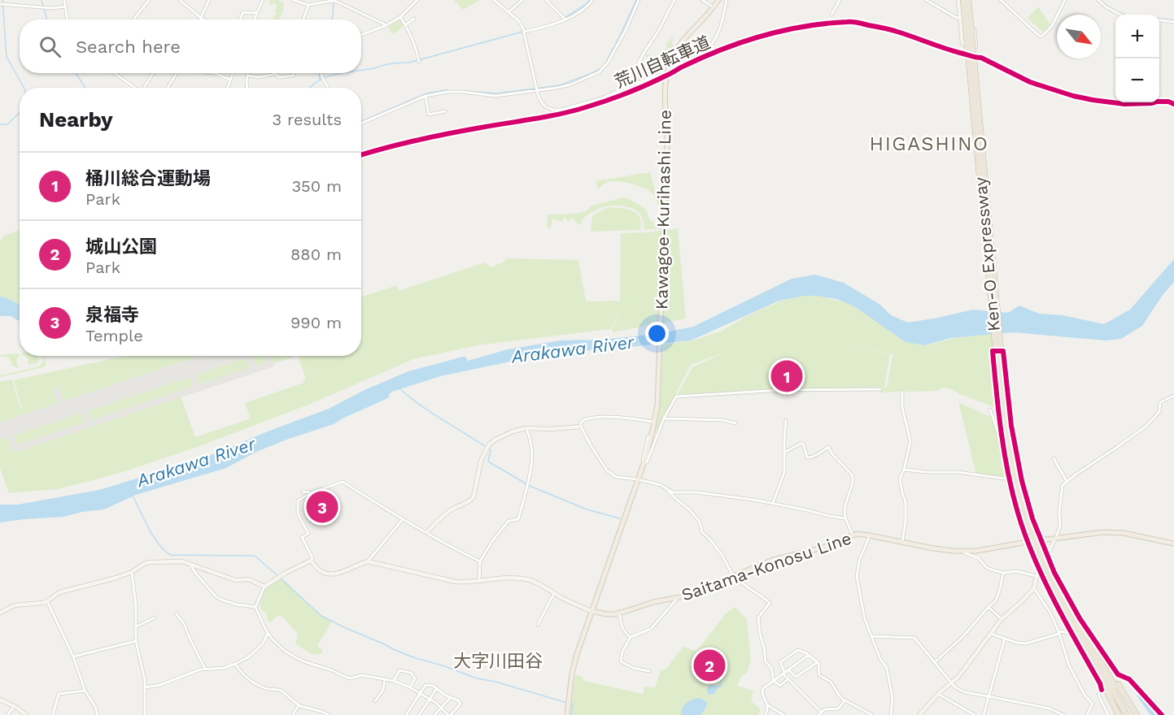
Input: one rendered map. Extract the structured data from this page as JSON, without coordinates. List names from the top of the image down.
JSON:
{
  "streets": {
    "highway": ["Ken-O Expressway"],
    "main road": ["Kawagoe-Kurihashi Line", "Saitama-Konosu Line"],
    "cycle path": ["荒川自転車道"]
  },
  "crossings": [
    ["Kawagoe-Kurihashi Line", "Saitama-Konosu Line"]
  ],
  "districts": ["HIGASHINO", "大字川田谷"],
  "water": ["Arakawa River"],
  "north": "bottom right",
  "page": {
    "map_buttons": ["+", "−"],
    "search": "Search here",
    "heading": ["Nearby", "3 results"],
    "list": [
      {
        "mark": "1",
        "name": "桶川総合運動場",
        "note": "Park",
        "value": "350 m"
      },
      {
        "mark": "2",
        "name": "城山公園",
        "note": "Park",
        "value": "880 m"
      },
      {
        "mark": "3",
        "name": "泉福寺",
        "note": "Temple",
        "value": "990 m"
      }
    ],
    "pins": ["1", "3", "2"]
  }
}
